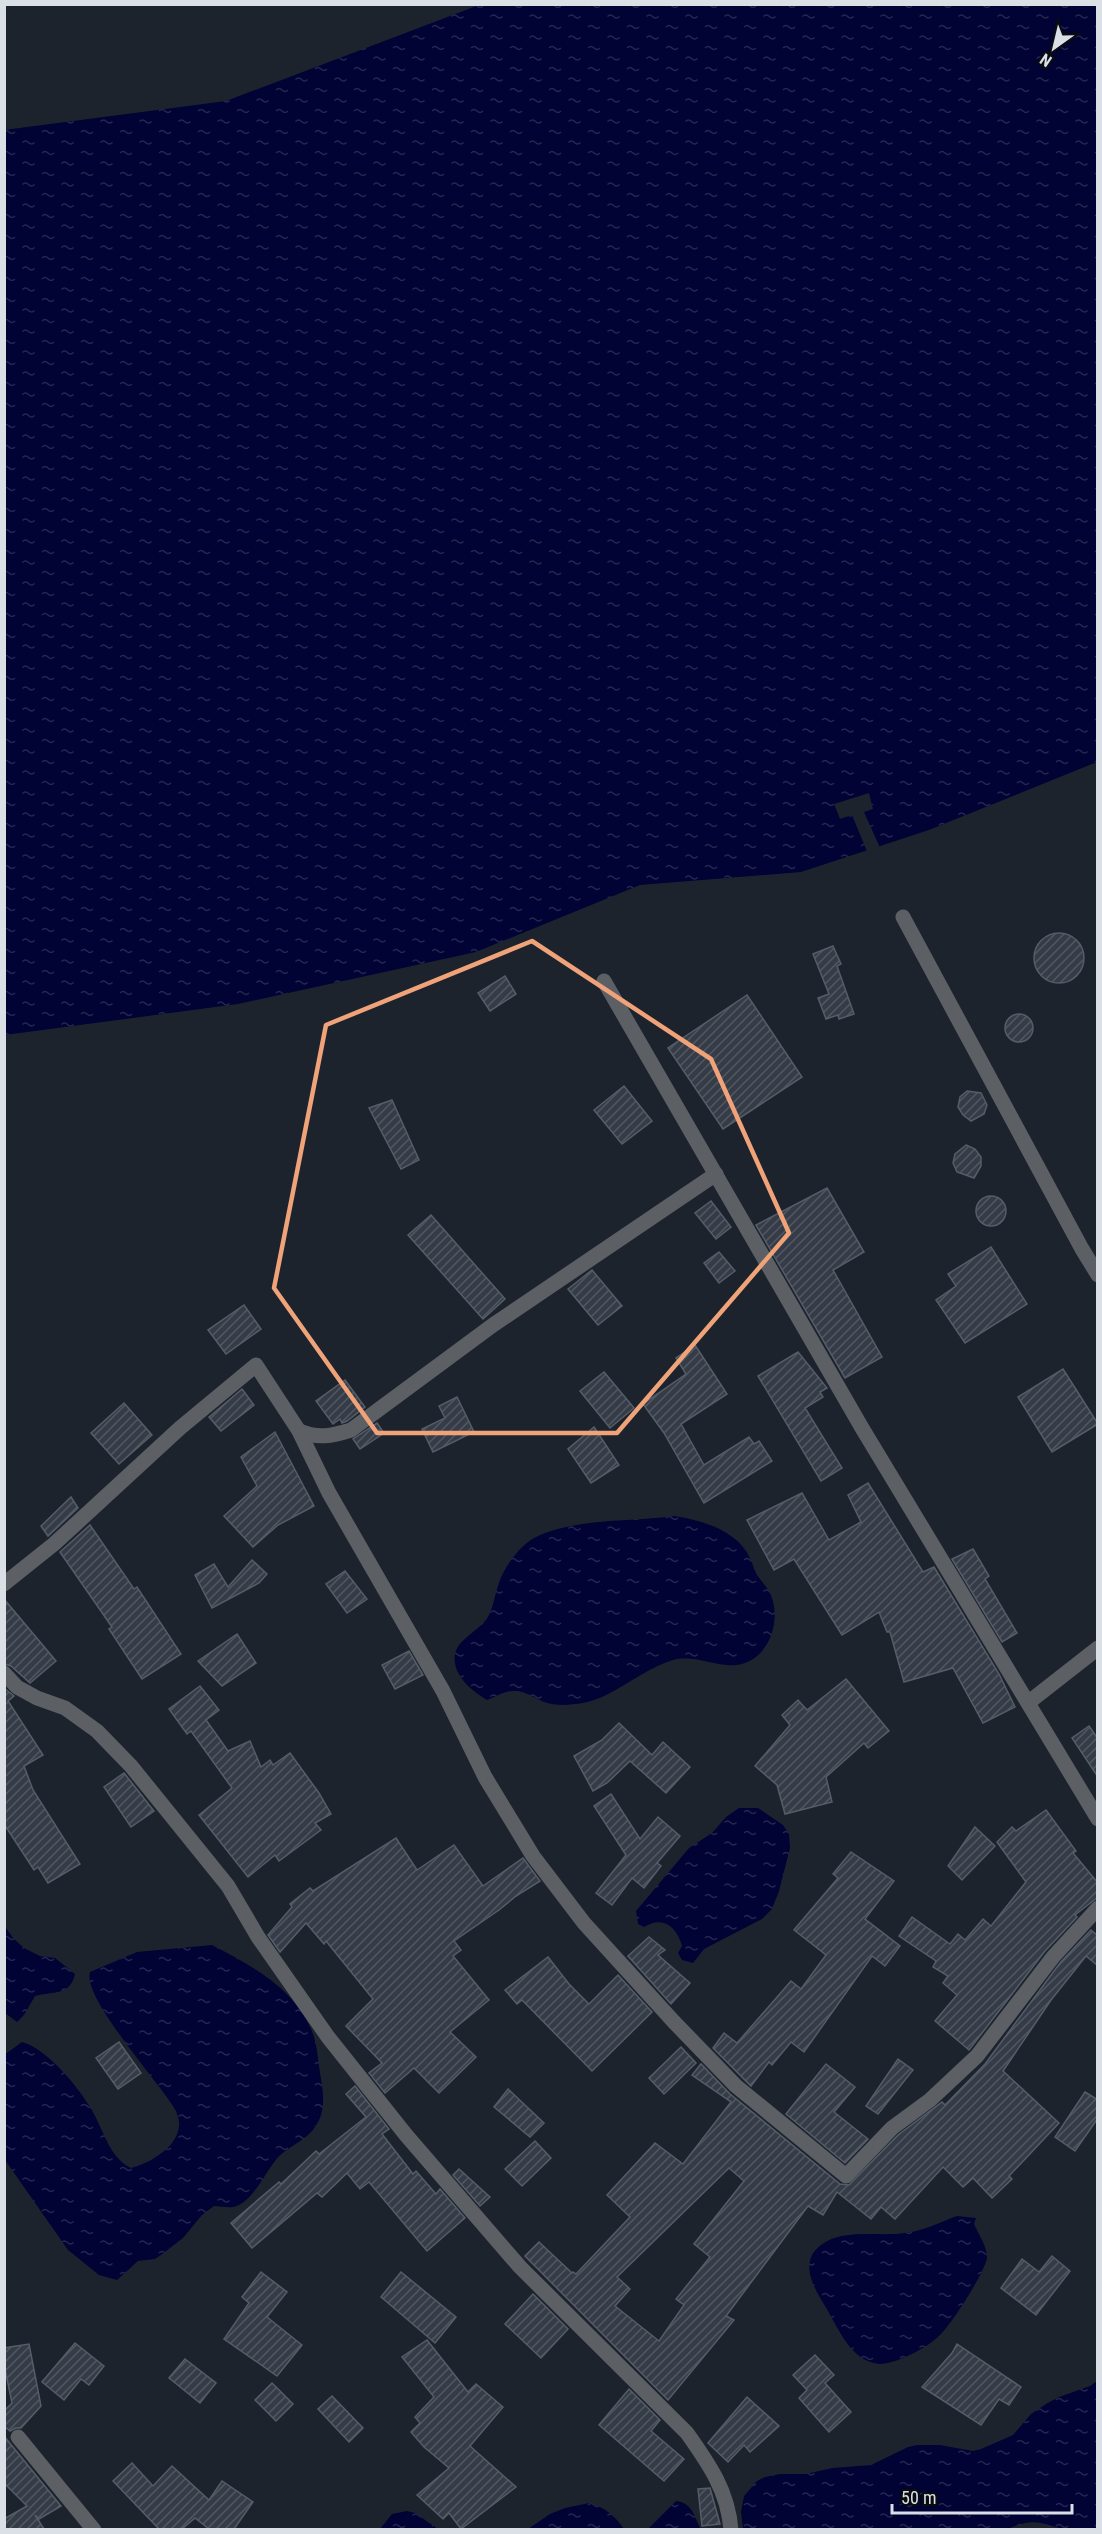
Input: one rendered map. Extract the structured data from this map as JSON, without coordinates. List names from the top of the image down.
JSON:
{
  "scale_bar": "50 m",
  "north": "bottom left"
}
